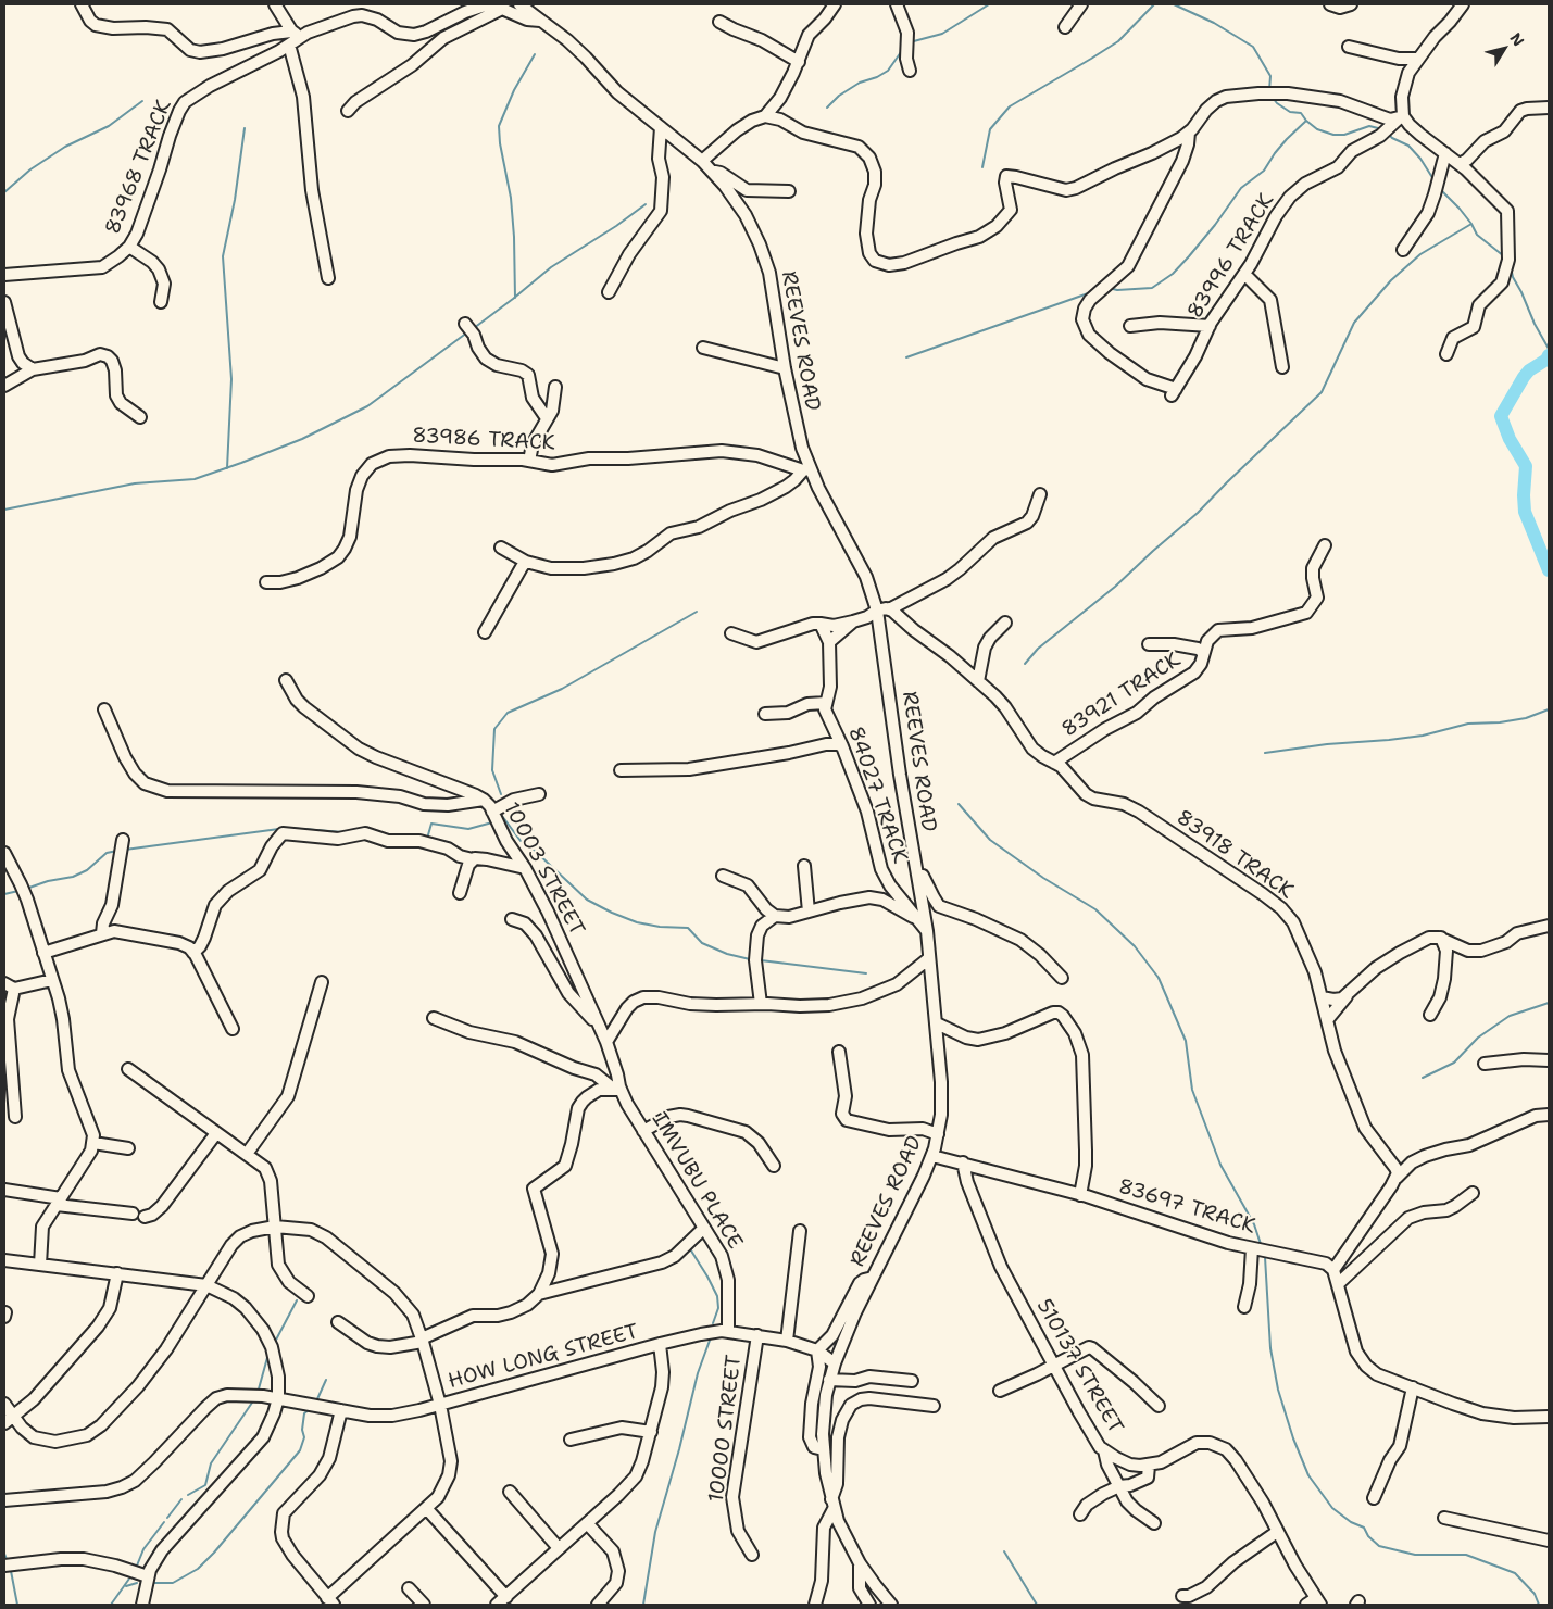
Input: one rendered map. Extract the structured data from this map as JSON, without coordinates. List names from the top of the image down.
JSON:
{
  "streets": {
    "street": [
      "83968 TRACK",
      "83996 TRACK",
      "REEVES ROAD",
      "83986 TRACK",
      "83921 TRACK",
      "84027 TRACK",
      "83918 TRACK",
      "10003 STREET",
      "IMVUBU PLACE",
      "83697 TRACK",
      "HOW LONG STREET",
      "510137 STREET",
      "10000 STREET"
    ]
  },
  "crossings": [
    ["83968 TRACK", "REEVES ROAD"],
    ["REEVES ROAD", "83986 TRACK"],
    ["REEVES ROAD", "84027 TRACK"],
    ["REEVES ROAD", "83697 TRACK"],
    ["REEVES ROAD", "HOW LONG STREET"],
    ["83921 TRACK", "83918 TRACK"],
    ["10003 STREET", "IMVUBU PLACE"],
    ["IMVUBU PLACE", "HOW LONG STREET"],
    ["83697 TRACK", "510137 STREET"],
    ["HOW LONG STREET", "10000 STREET"]
  ],
  "north": "top right"
}
